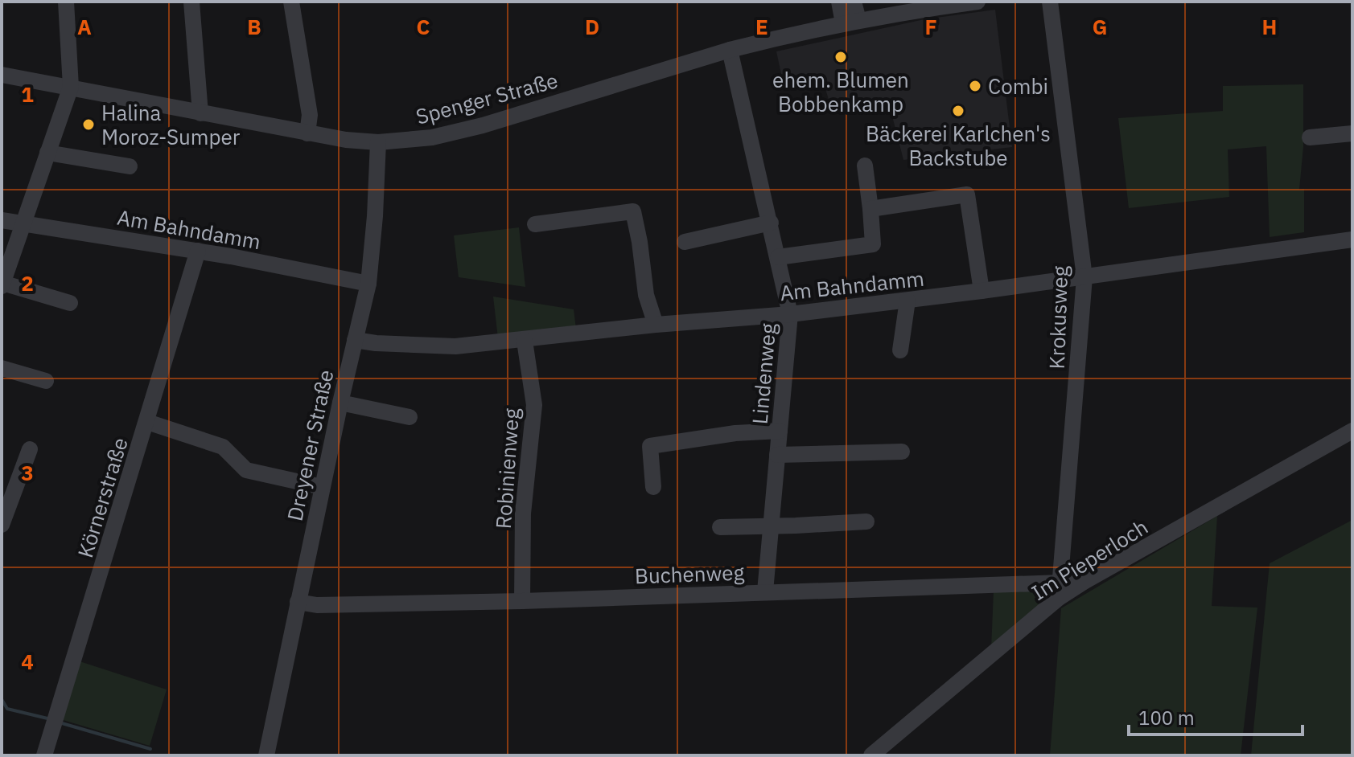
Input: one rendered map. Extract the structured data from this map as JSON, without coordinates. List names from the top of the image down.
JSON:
{
  "streets": {
    "street": [
      "Spenger Straße",
      "Am Bahndamm",
      "Krokusweg",
      "Lindenweg",
      "Dreyener Straße",
      "Robinienweg",
      "Körnerstraße",
      "Im Pieperloch",
      "Buchenweg"
    ]
  },
  "crossings": [
    ["Spenger Straße", "Lindenweg"],
    ["Spenger Straße", "Dreyener Straße"],
    ["Am Bahndamm", "Krokusweg"],
    ["Am Bahndamm", "Lindenweg"],
    ["Am Bahndamm", "Dreyener Straße"],
    ["Am Bahndamm", "Robinienweg"],
    ["Am Bahndamm", "Körnerstraße"],
    ["Krokusweg", "Im Pieperloch"],
    ["Krokusweg", "Buchenweg"],
    ["Lindenweg", "Buchenweg"],
    ["Dreyener Straße", "Buchenweg"],
    ["Robinienweg", "Buchenweg"],
    ["Im Pieperloch", "Buchenweg"]
  ],
  "places": [
    "ehem. Blumen Bobbenkamp",
    "Combi",
    "Bäckerei Karlchen's Backstube",
    "Halina Moroz-Sumper"
  ],
  "scale_bar": "100 m",
  "grid": {
    "columns": [
      "A",
      "B",
      "C",
      "D",
      "E",
      "F",
      "G",
      "H"
    ],
    "rows": [
      "1",
      "2",
      "3",
      "4"
    ]
  }
}
